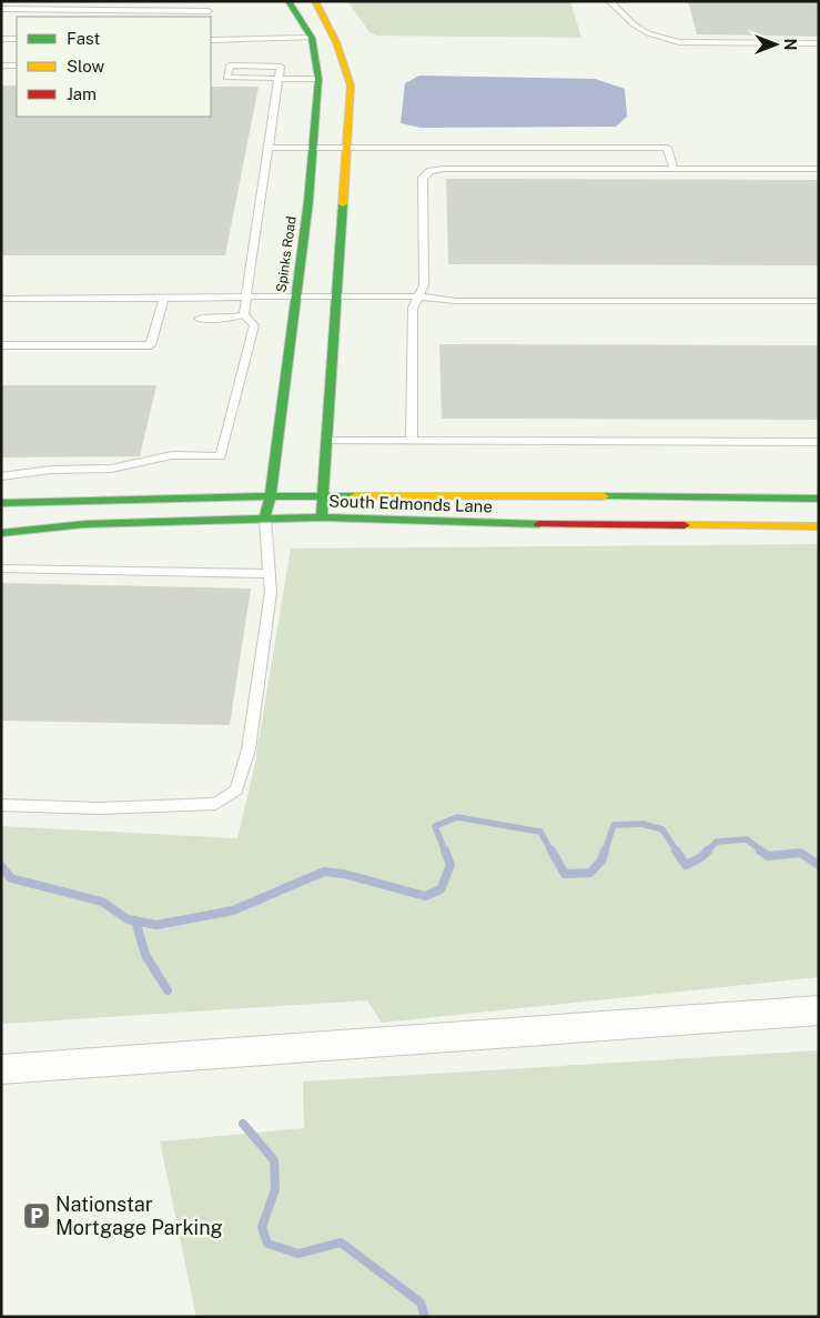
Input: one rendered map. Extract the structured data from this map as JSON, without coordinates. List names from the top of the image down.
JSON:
{
  "streets": {
    "main road": ["Spinks Road", "South Edmonds Lane"]
  },
  "crossings": [
    ["Spinks Road", "South Edmonds Lane"]
  ],
  "places": {
    "parking": ["Nationstar Mortgage Parking"]
  },
  "legend": ["Fast", "Slow", "Jam"],
  "north": "right"
}
